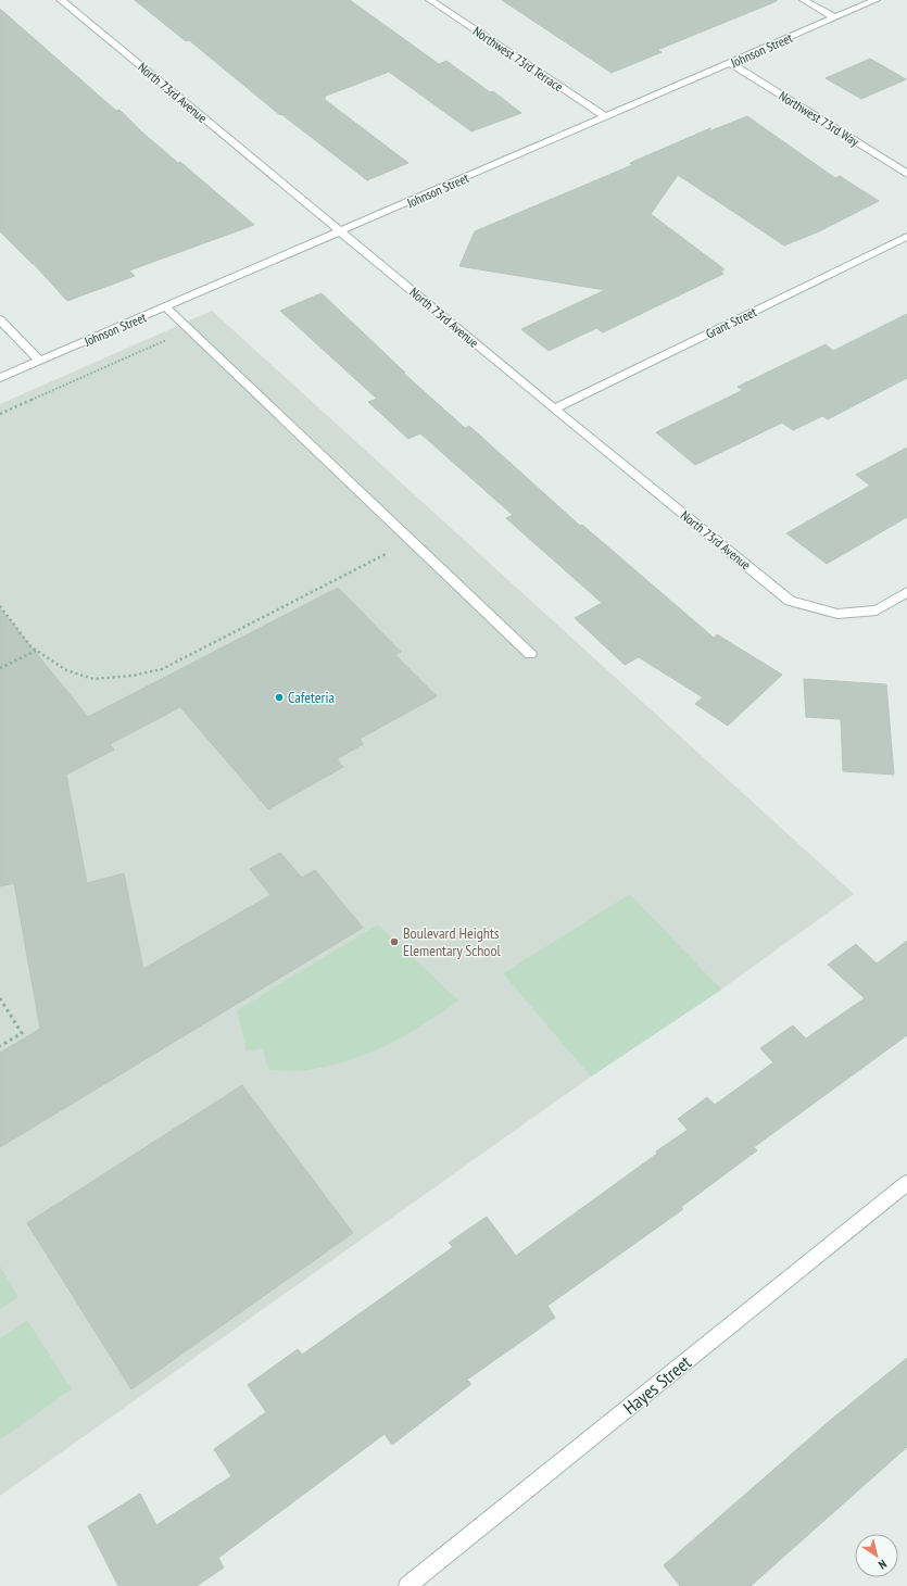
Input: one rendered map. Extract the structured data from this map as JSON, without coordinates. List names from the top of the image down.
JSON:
{
  "streets": {
    "street": [
      "Johnson Street",
      "Northwest 73rd Terrace",
      "North 73rd Avenue",
      "Northwest 73rd Way",
      "Grant Street",
      "Hayes Street"
    ]
  },
  "crossings": [
    ["Johnson Street", "Northwest 73rd Terrace"],
    ["Johnson Street", "North 73rd Avenue"],
    ["Johnson Street", "Northwest 73rd Way"],
    ["North 73rd Avenue", "Grant Street"]
  ],
  "places": ["Cafeteria", "Boulevard Heights Elementary School"],
  "north": "bottom right"
}
